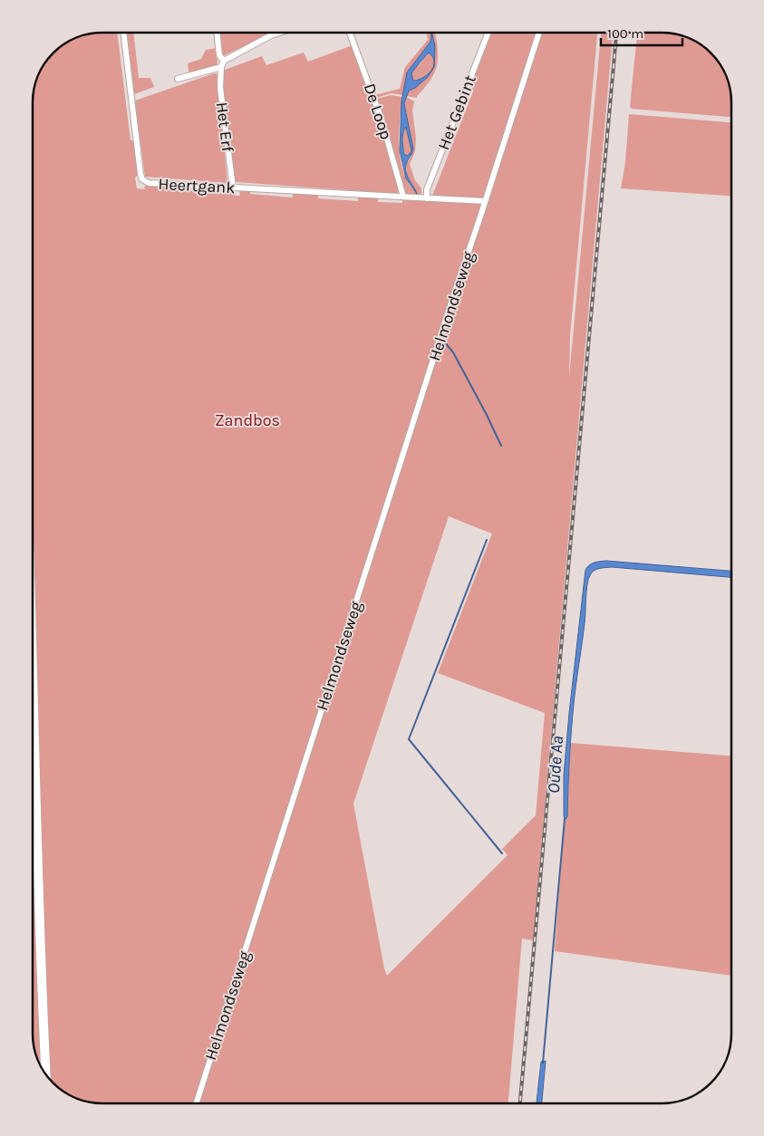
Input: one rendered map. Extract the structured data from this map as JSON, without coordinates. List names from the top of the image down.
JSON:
{
  "streets": {
    "street": [
      "De Loop",
      "Het Gebint",
      "Het Erf",
      "Heertgank",
      "Helmondseweg"
    ]
  },
  "crossings": [
    ["De Loop", "Heertgank"],
    ["Het Erf", "Heertgank"]
  ],
  "water": ["Oude Aa"],
  "parks": ["Zandbos"],
  "scale_bar": "100 m"
}
